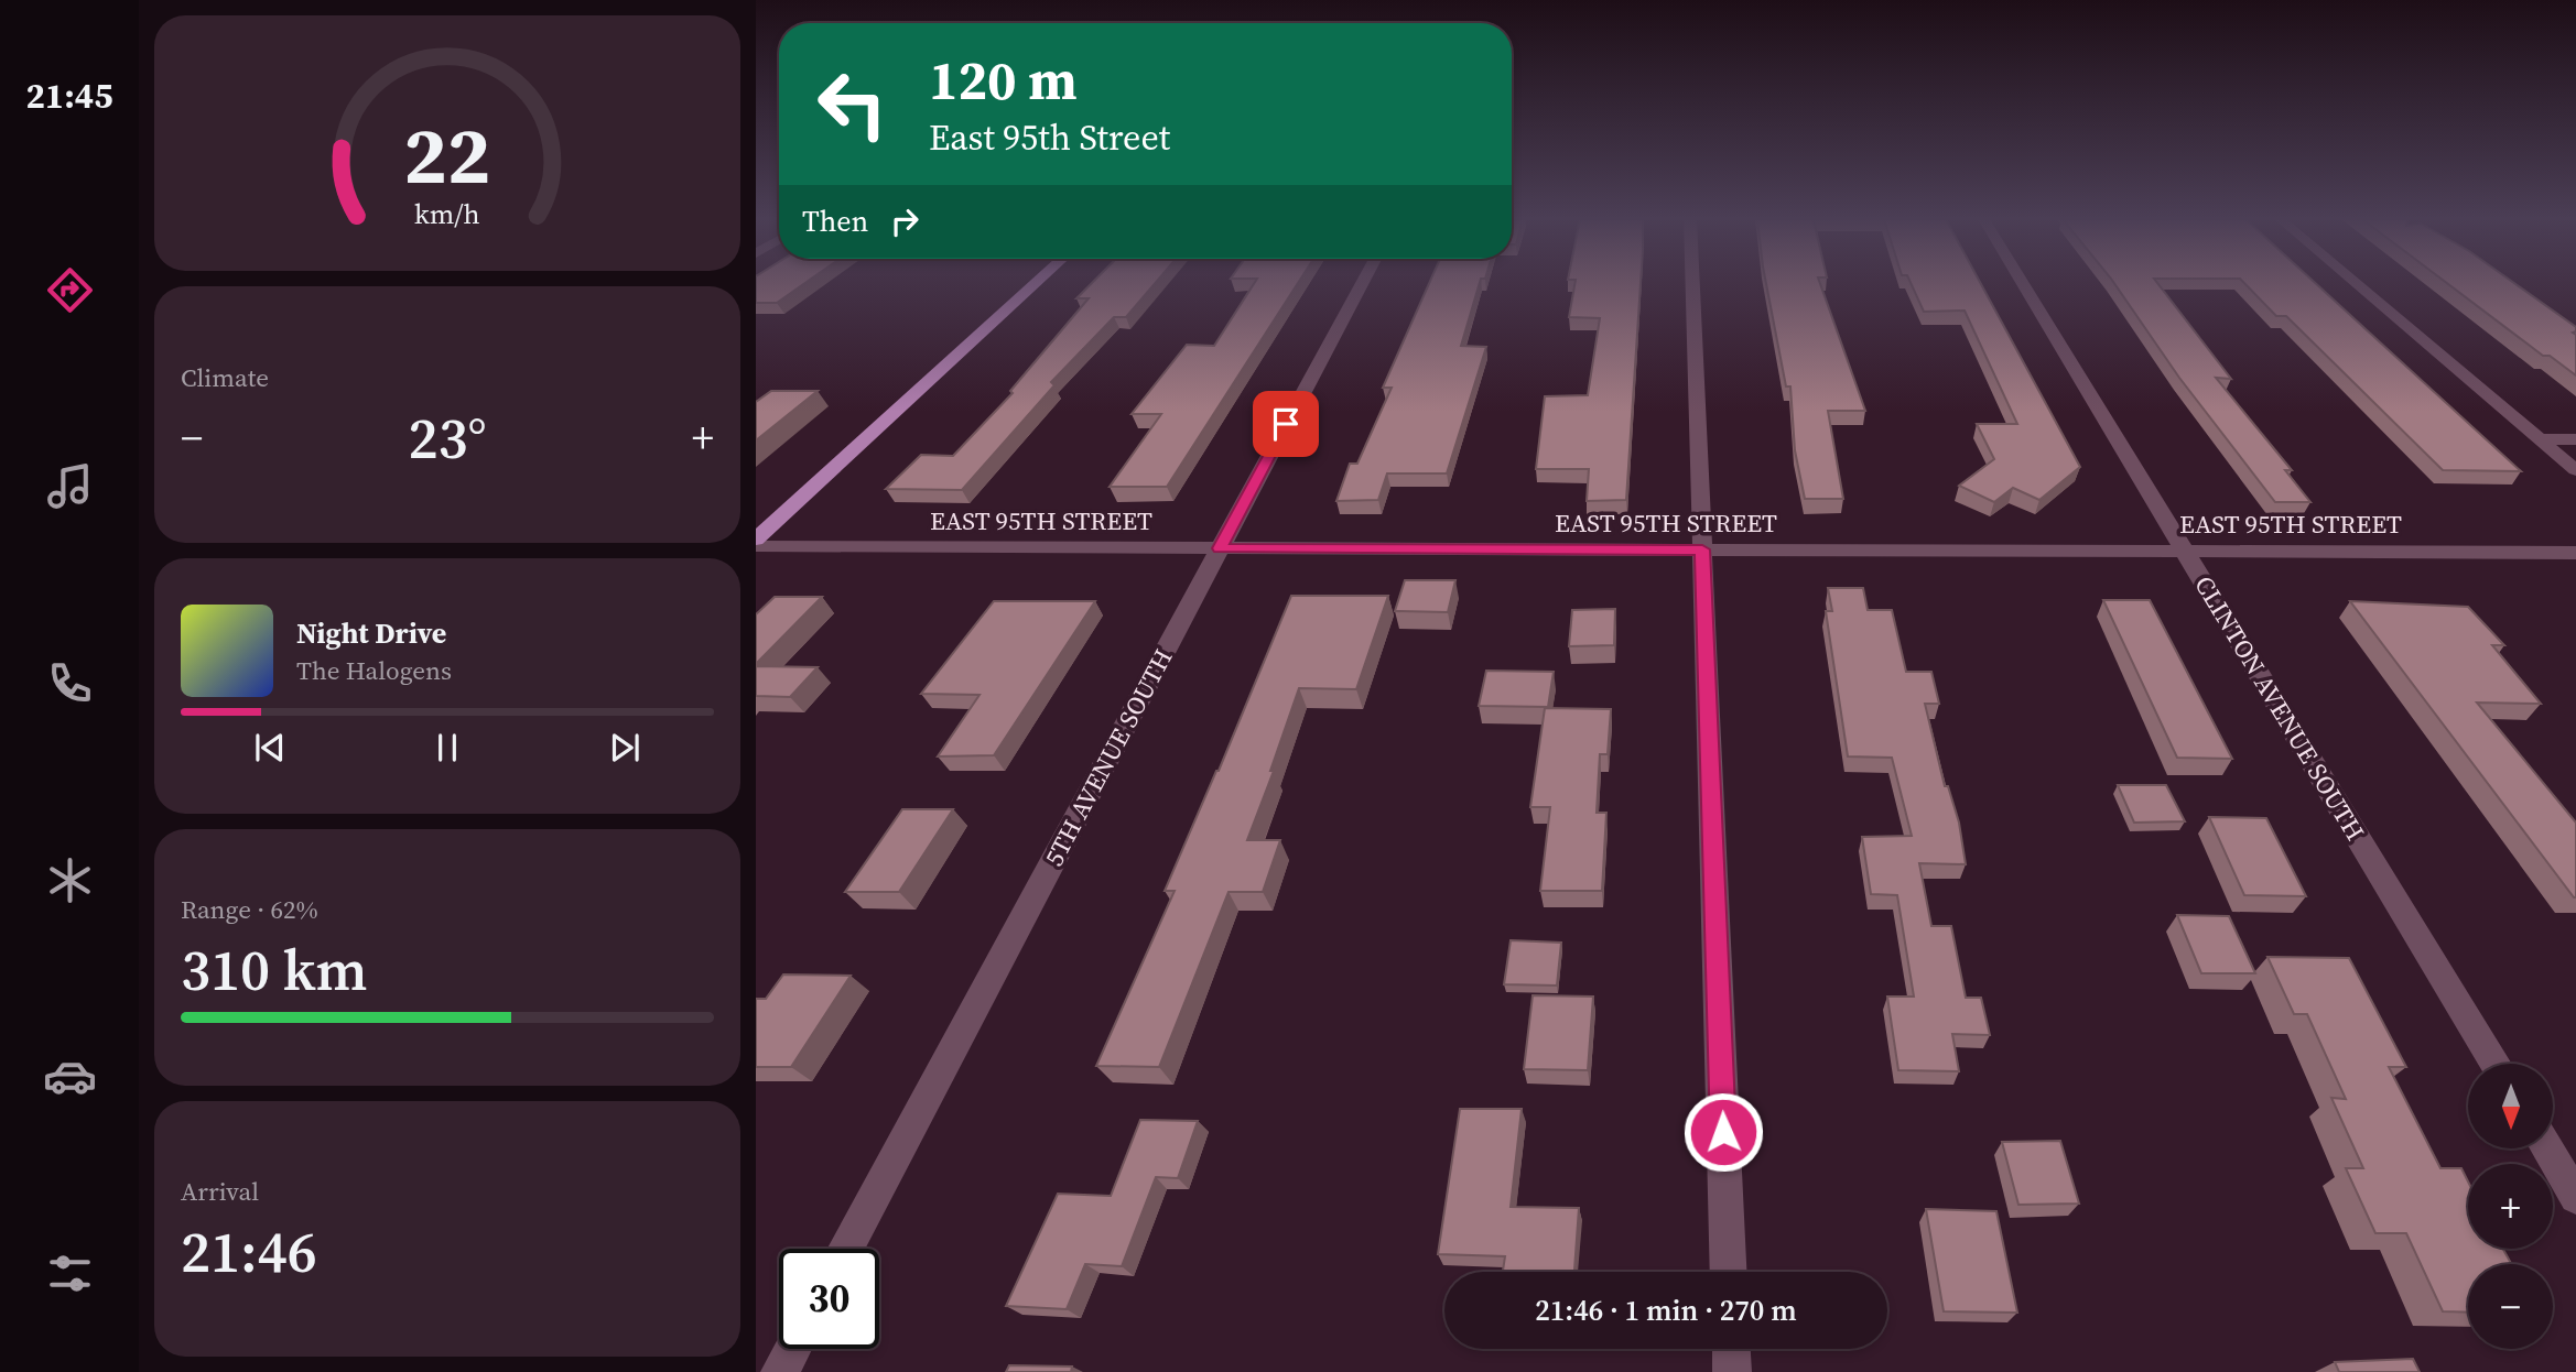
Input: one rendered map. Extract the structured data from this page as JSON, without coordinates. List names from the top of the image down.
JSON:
{
  "streets": {
    "street": ["EAST 95TH STREET", "CLINTON AVENUE SOUTH", "5TH AVENUE SOUTH"]
  },
  "crossings": [
    ["EAST 95TH STREET", "CLINTON AVENUE SOUTH"],
    ["EAST 95TH STREET", "5TH AVENUE SOUTH"]
  ],
  "north": "bottom",
  "page": {
    "tabs": "21:45",
    "turn": ["120 m", "East 95th Street"],
    "then": "Then",
    "tile": [
      "Climate",
      ["Range · 62%", "310 km"],
      ["Arrival", "21:46"]
    ],
    "heat": ["−", "23°", "+"],
    "song": ["Night Drive", "The Halogens"],
    "map_buttons": ["+", "−"],
    "limit": "30",
    "trip": "21:46 · 1 min · 270 m",
    "gauge": ["22", "km/h"]
  }
}
